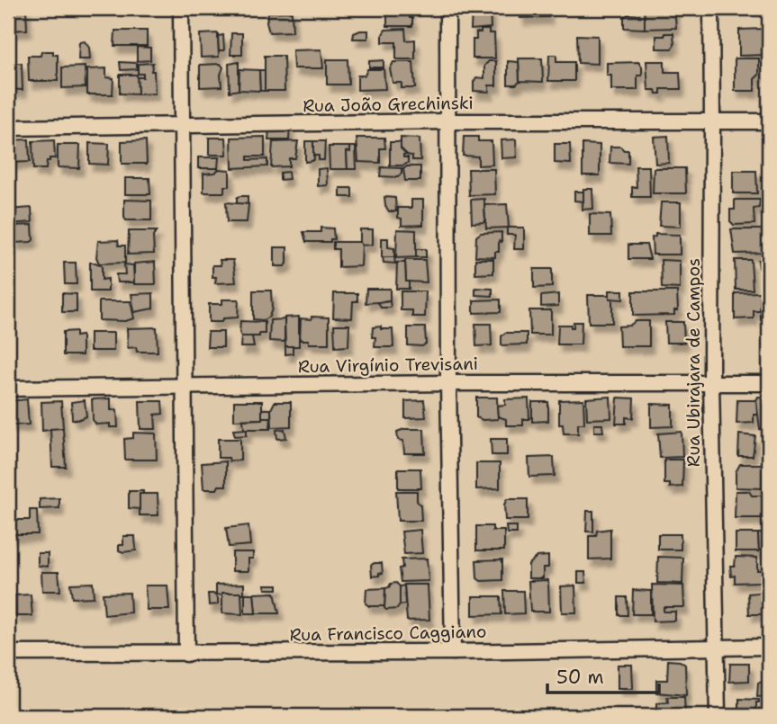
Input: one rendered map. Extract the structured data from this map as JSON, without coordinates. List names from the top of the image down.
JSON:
{
  "streets": {
    "street": [
      "Rua João Grechinski",
      "Rua Ubirajara de Campos",
      "Rua Virgínio Trevisani",
      "Rua Francisco Caggiano"
    ]
  },
  "crossings": [
    ["Rua João Grechinski", "Rua Ubirajara de Campos"],
    ["Rua Ubirajara de Campos", "Rua Virgínio Trevisani"],
    ["Rua Ubirajara de Campos", "Rua Francisco Caggiano"]
  ],
  "scale_bar": "50 m"
}
